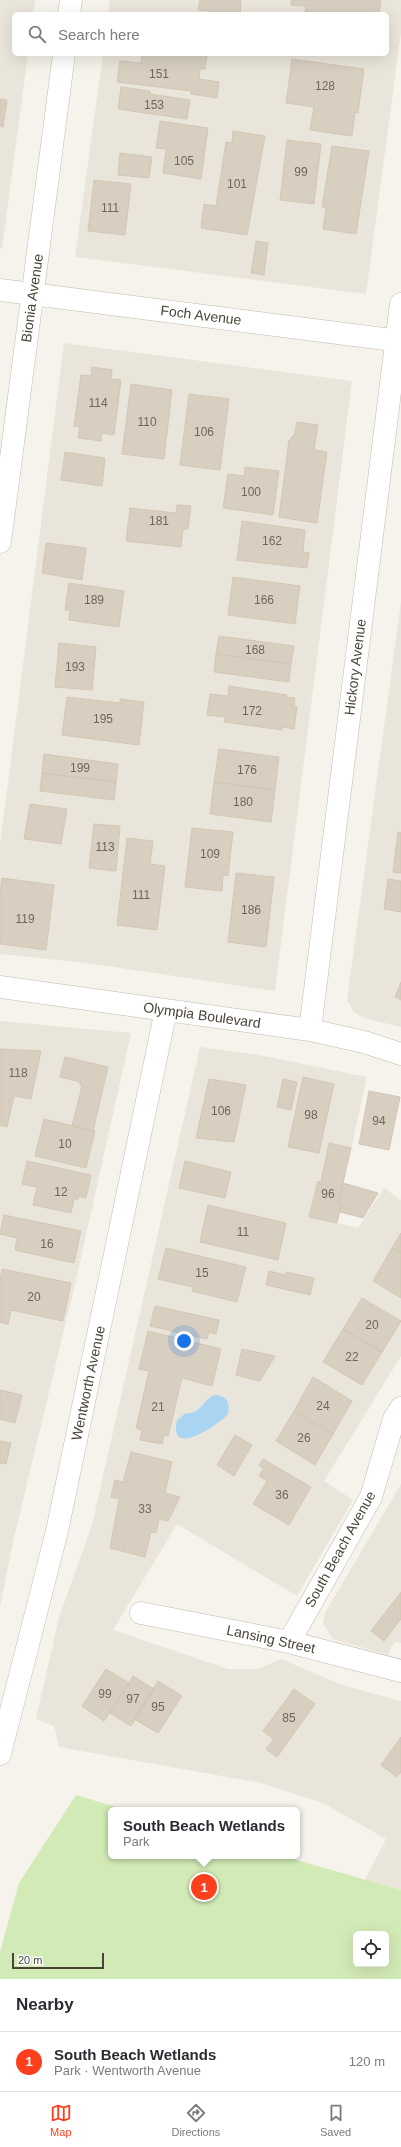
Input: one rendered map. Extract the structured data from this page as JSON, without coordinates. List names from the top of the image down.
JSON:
{
  "streets": {
    "street": [
      "Bionia Avenue",
      "Foch Avenue",
      "Hickory Avenue",
      "Olympia Boulevard",
      "Wentworth Avenue",
      "South Beach Avenue",
      "Lansing Street"
    ]
  },
  "crossings": [
    ["Bionia Avenue", "Foch Avenue"],
    ["Foch Avenue", "Hickory Avenue"],
    ["Hickory Avenue", "Olympia Boulevard"],
    ["Olympia Boulevard", "Wentworth Avenue"],
    ["South Beach Avenue", "Lansing Street"]
  ],
  "house_numbers": [
    "151",
    "128",
    "153",
    "105",
    "99",
    "101",
    "111",
    "114",
    "110",
    "106",
    "100",
    "181",
    "162",
    "189",
    "166",
    "168",
    "193",
    "172",
    "195",
    "199",
    "176",
    "180",
    "113",
    "109",
    "111",
    "186",
    "119",
    "118",
    "106",
    "98",
    "94",
    "10",
    "12",
    "96",
    "11",
    "16",
    "15",
    "20",
    "20",
    "22",
    "24",
    "21",
    "26",
    "36",
    "33",
    "99",
    "97",
    "95",
    "85"
  ],
  "scale_bar": "20 m",
  "page": {
    "search": "Search here",
    "popup": ["South Beach Wetlands", "Park"],
    "pins": "1",
    "scale": "20 m",
    "heading": "Nearby",
    "list": [
      {
        "mark": "1",
        "name": "South Beach Wetlands",
        "note": "Park · Wentworth Avenue",
        "value": "120 m"
      }
    ],
    "nav": ["Map", "Directions", "Saved"]
  }
}
